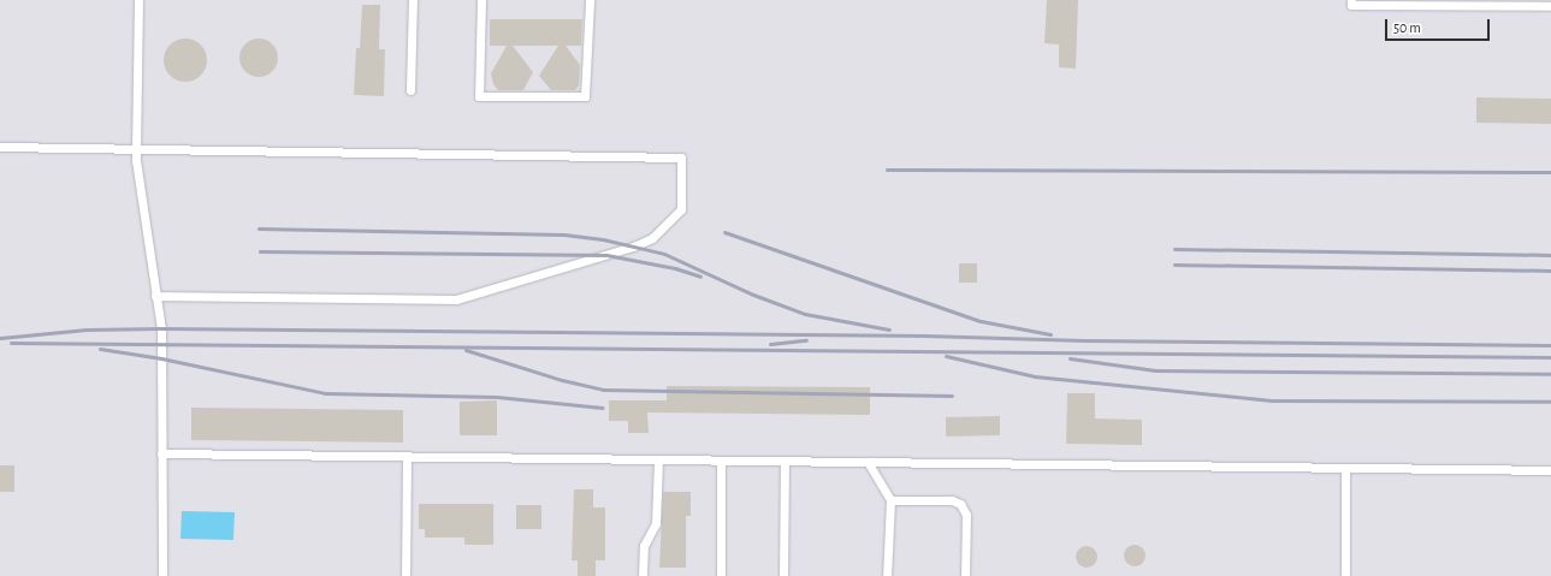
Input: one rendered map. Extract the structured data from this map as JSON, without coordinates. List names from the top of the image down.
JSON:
{
  "scale_bar": "50 m"
}
